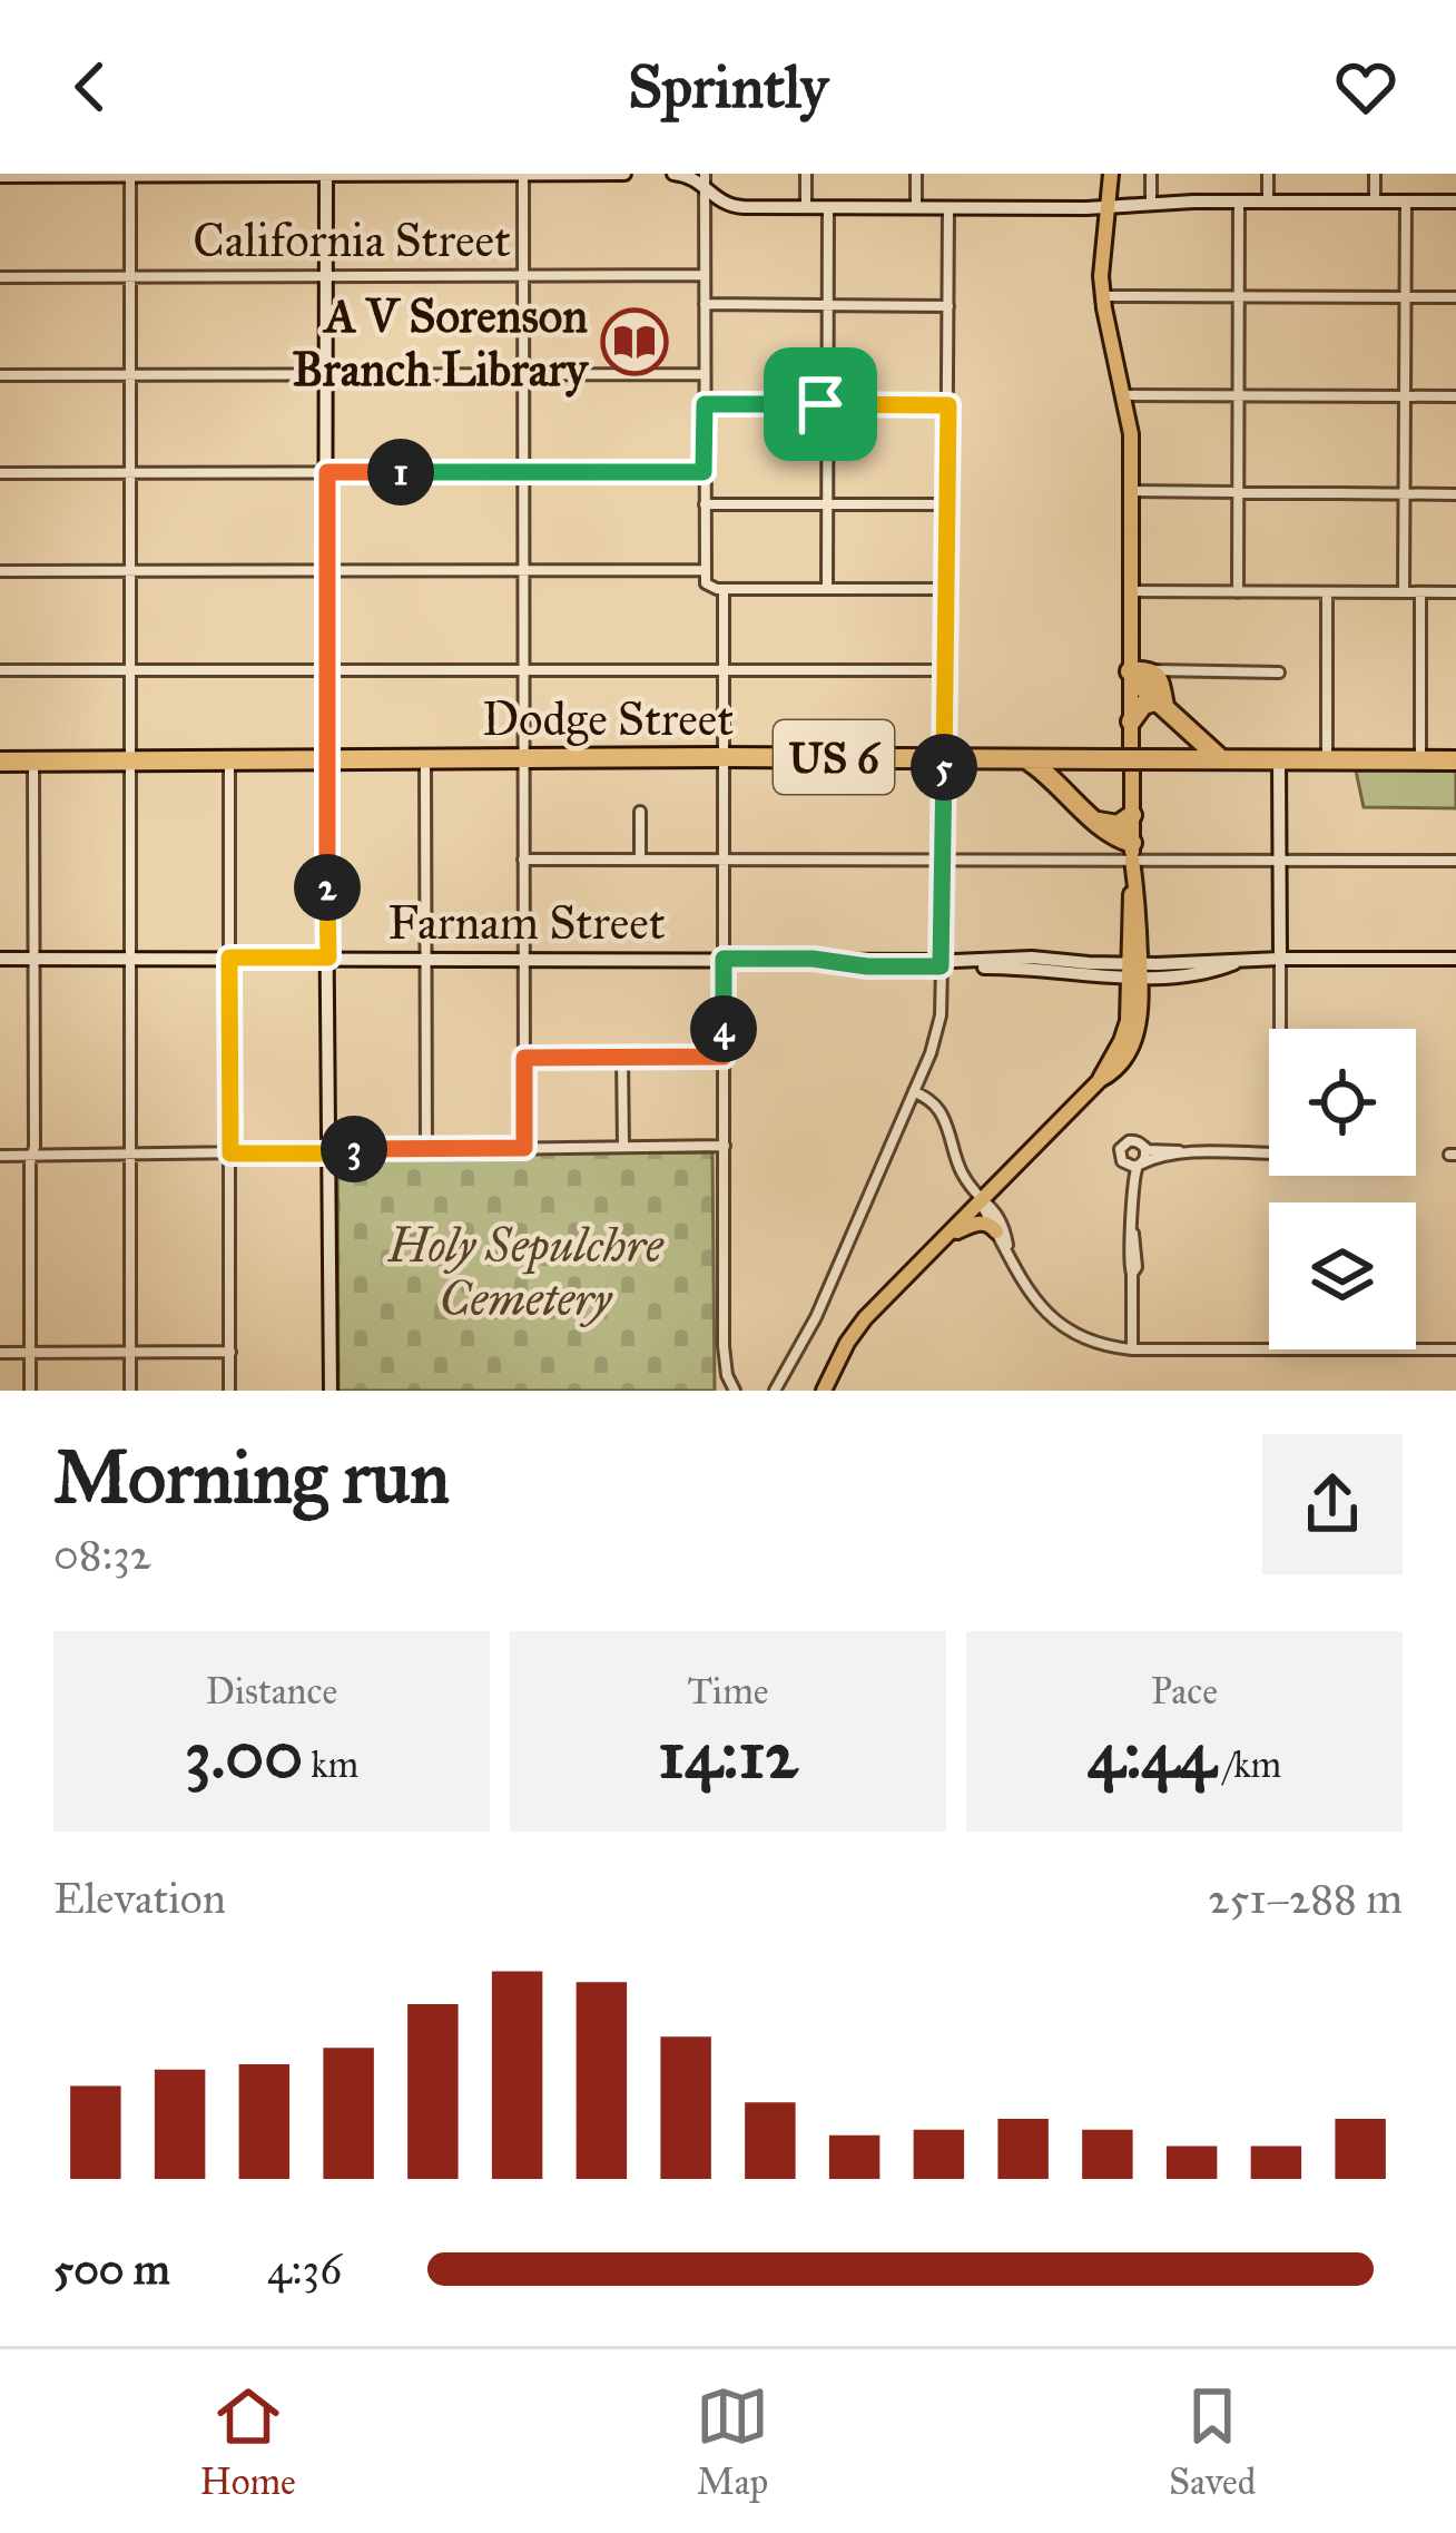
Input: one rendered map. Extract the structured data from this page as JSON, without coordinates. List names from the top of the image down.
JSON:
{
  "streets": {
    "highway": ["Dodge Street", "US 6"],
    "main road": ["Farnam Street"],
    "street": ["California Street"]
  },
  "parks": ["Holy Sepulchre Cemetery"],
  "places": {
    "library": ["A V Sorenson Branch Library"]
  },
  "page": {
    "header": "Sprintly",
    "pins": [
      "1",
      "5",
      "2",
      "4",
      "3"
    ],
    "heading": ["Morning run", "08:32"],
    "stats": [
      ["Distance", "3.00 km"],
      ["Time", "14:12"],
      ["Pace", "4:44 /km"]
    ],
    "chart": ["Elevation", "251–288 m"],
    "list": [
      {
        "name": "500 m",
        "note": "4:36"
      }
    ],
    "tabs": ["Home", "Map", "Saved"]
  }
}
